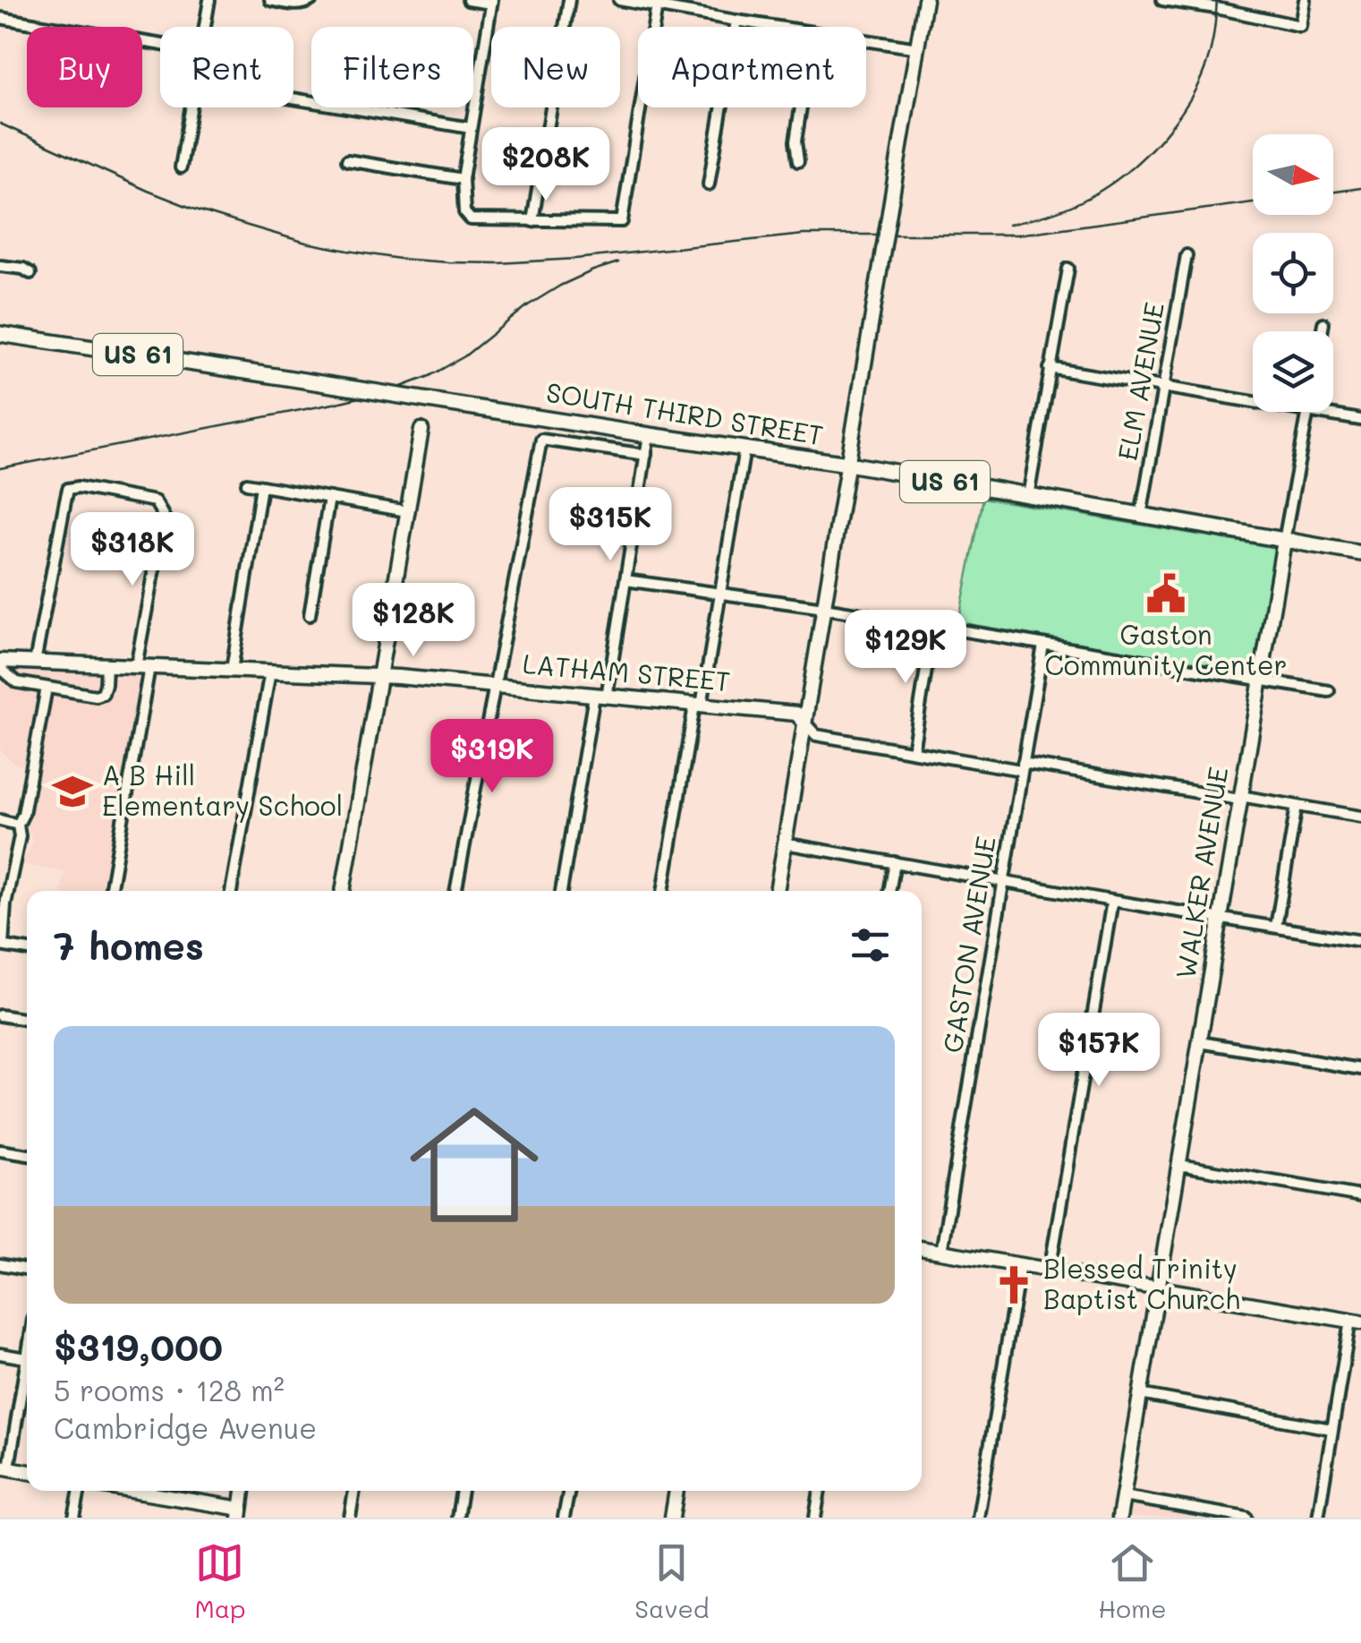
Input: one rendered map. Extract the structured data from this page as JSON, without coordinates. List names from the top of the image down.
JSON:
{
  "streets": {
    "main road": ["US 61", "SOUTH THIRD STREET"],
    "street": [
      "ELM AVENUE",
      "LATHAM STREET",
      "WALKER AVENUE",
      "GASTON AVENUE"
    ]
  },
  "crossings": [
    ["ELM AVENUE", "SOUTH THIRD STREET"],
    ["SOUTH THIRD STREET", "WALKER AVENUE"],
    ["LATHAM STREET", "WALKER AVENUE"],
    ["LATHAM STREET", "GASTON AVENUE"]
  ],
  "places": {
    "public building": ["Gaston Community Center"],
    "school or university": ["A B Hill Elementary School"],
    "church": ["Blessed Trinity Baptist Church"]
  },
  "north": "right",
  "page": {
    "chip": [
      "Buy",
      "Rent",
      "Filters",
      "New",
      "Apartment"
    ],
    "price": [
      "$208K",
      "$315K",
      "$318K",
      "$128K",
      "$129K",
      "$319K",
      "$157K"
    ],
    "heading": "7 homes",
    "list": [
      {
        "name": "$319,000",
        "note": "5 rooms · 128 m² · Cambridge Avenue"
      }
    ],
    "tabs": ["Map", "Saved", "Home"]
  }
}
